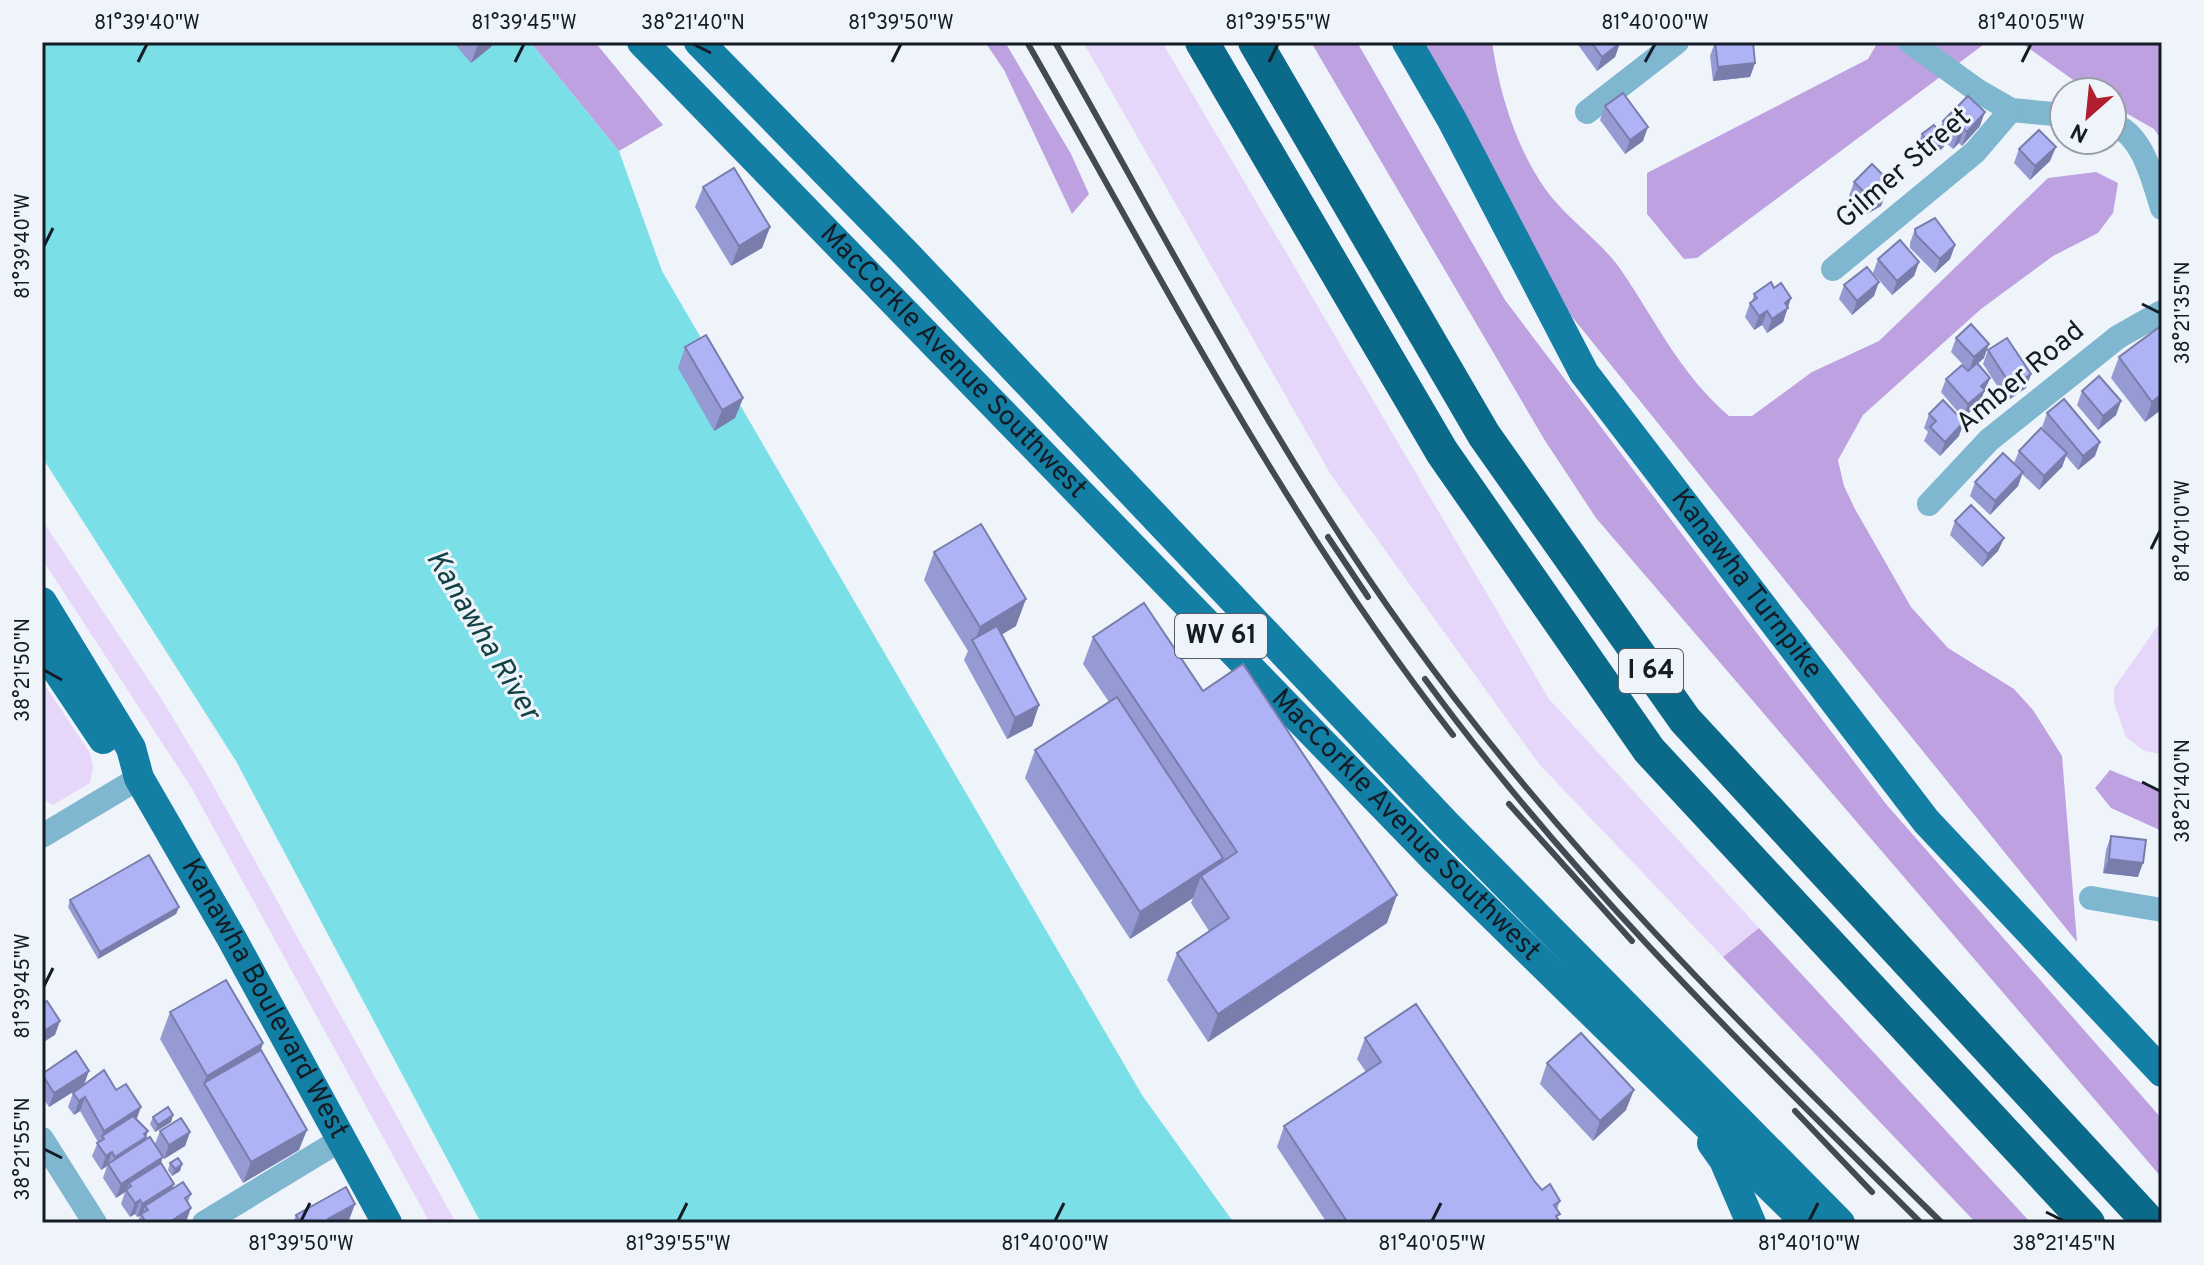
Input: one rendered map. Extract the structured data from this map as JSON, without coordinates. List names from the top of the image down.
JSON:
{
  "streets": {
    "highway": ["I 64"],
    "main road": [
      "MacCorkle Avenue Southwest",
      "Kanawha Turnpike",
      "WV 61",
      "Kanawha Boulevard West"
    ],
    "street": ["Gilmer Street", "Amber Road"]
  },
  "water": ["Kanawha River"],
  "north": "bottom left",
  "coordinates": [
    "81°39'40\"W",
    "81°39'45\"W",
    "38°21'40\"N",
    "81°39'50\"W",
    "81°39'55\"W",
    "81°40'00\"W",
    "81°40'05\"W",
    "38°21'35\"N",
    "81°40'10\"W",
    "38°21'50\"N",
    "38°21'55\"N",
    "38°21'45\"N"
  ]
}
